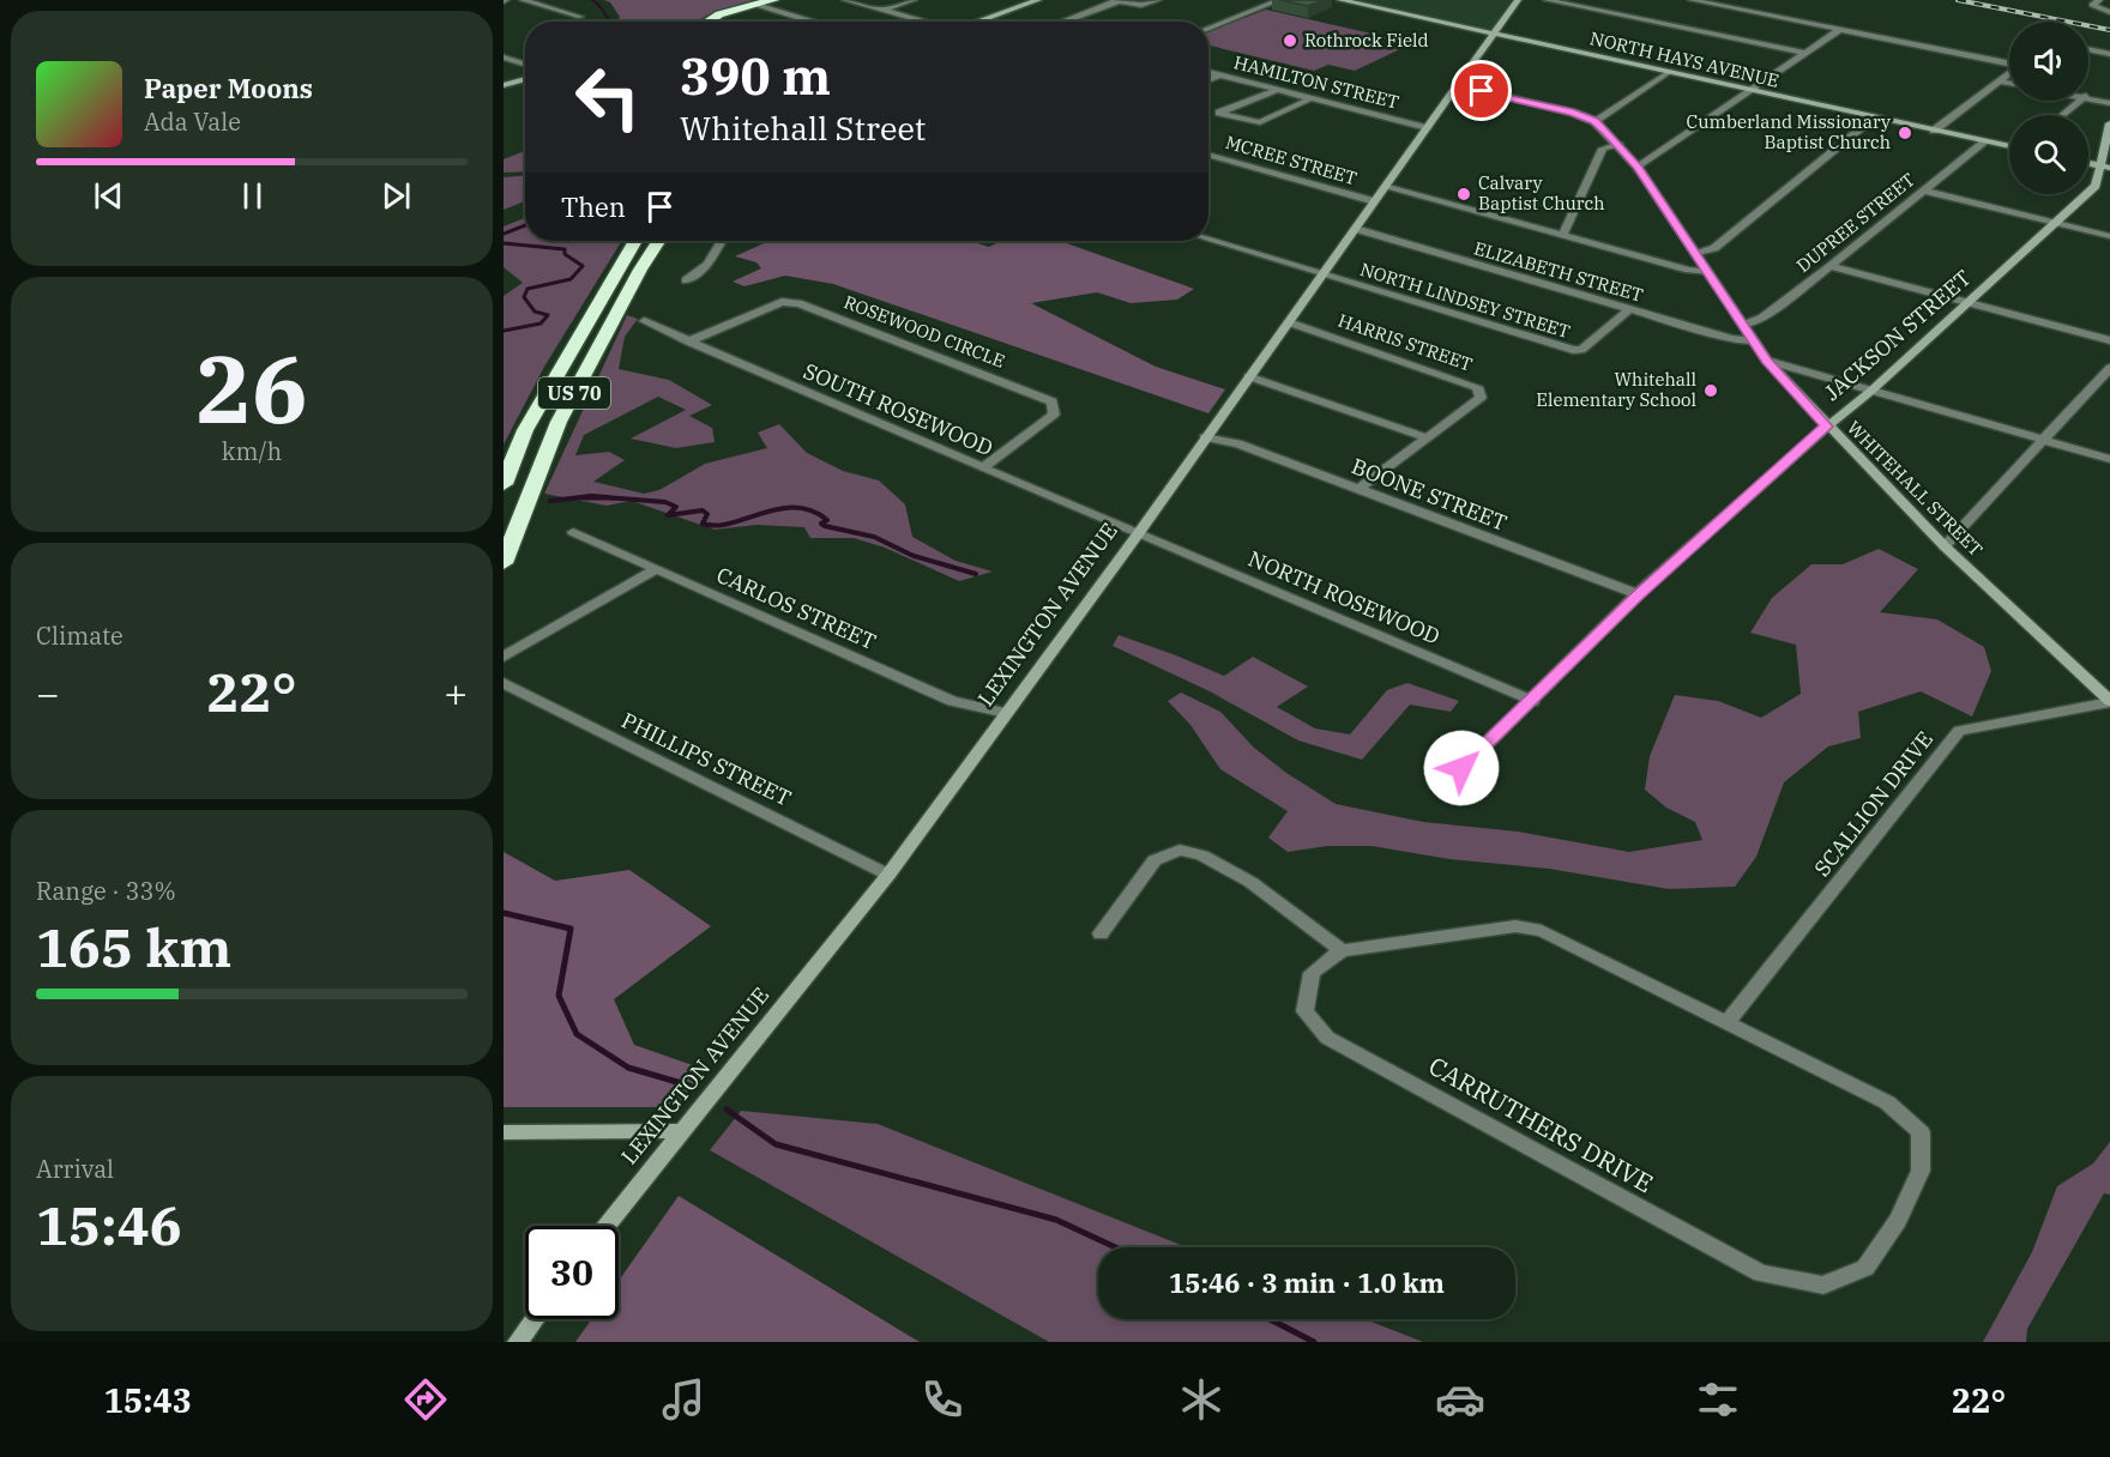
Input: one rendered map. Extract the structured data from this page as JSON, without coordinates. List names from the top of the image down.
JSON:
{
  "streets": {
    "highway": ["US 70"],
    "street": [
      "NORTH HAYS AVENUE",
      "HAMILTON STREET",
      "MCREE STREET",
      "DUPREE STREET",
      "ELIZABETH STREET",
      "NORTH LINDSEY STREET",
      "ROSEWOOD CIRCLE",
      "JACKSON STREET",
      "HARRIS STREET",
      "SOUTH ROSEWOOD",
      "WHITEHALL STREET",
      "BOONE STREET",
      "NORTH ROSEWOOD",
      "CARLOS STREET",
      "LEXINGTON AVENUE",
      "PHILLIPS STREET",
      "SCALLION DRIVE",
      "CARRUTHERS DRIVE"
    ]
  },
  "crossings": [
    ["NORTH HAYS AVENUE", "DUPREE STREET"],
    ["NORTH HAYS AVENUE", "LEXINGTON AVENUE"],
    ["HAMILTON STREET", "LEXINGTON AVENUE"],
    ["MCREE STREET", "LEXINGTON AVENUE"],
    ["DUPREE STREET", "WHITEHALL STREET"],
    ["ELIZABETH STREET", "NORTH LINDSEY STREET"],
    ["ELIZABETH STREET", "WHITEHALL STREET"],
    ["ELIZABETH STREET", "LEXINGTON AVENUE"],
    ["NORTH LINDSEY STREET", "LEXINGTON AVENUE"],
    ["ROSEWOOD CIRCLE", "SOUTH ROSEWOOD"],
    ["JACKSON STREET", "WHITEHALL STREET"],
    ["JACKSON STREET", "BOONE STREET"],
    ["JACKSON STREET", "NORTH ROSEWOOD"],
    ["HARRIS STREET", "BOONE STREET"],
    ["HARRIS STREET", "LEXINGTON AVENUE"],
    ["SOUTH ROSEWOOD", "NORTH ROSEWOOD"],
    ["SOUTH ROSEWOOD", "LEXINGTON AVENUE"],
    ["WHITEHALL STREET", "LEXINGTON AVENUE"],
    ["WHITEHALL STREET", "SCALLION DRIVE"],
    ["BOONE STREET", "LEXINGTON AVENUE"],
    ["NORTH ROSEWOOD", "LEXINGTON AVENUE"],
    ["CARLOS STREET", "LEXINGTON AVENUE"],
    ["LEXINGTON AVENUE", "PHILLIPS STREET"],
    ["SCALLION DRIVE", "CARRUTHERS DRIVE"]
  ],
  "places": [
    "Rothrock Field",
    "Cumberland Missionary Baptist Church",
    "Calvary Baptist Church",
    "Whitehall Elementary School"
  ],
  "page": {
    "turn": ["390 m", "Whitehall Street"],
    "song": ["Paper Moons", "Ada Vale"],
    "then": "Then",
    "tile": [
      ["26", "km/h"],
      "Climate",
      ["Range · 33%", "165 km"],
      ["Arrival", "15:46"]
    ],
    "heat": ["−", "22°", "+"],
    "limit": "30",
    "trip": "15:46 · 3 min · 1.0 km",
    "tabs": ["15:43", "22°"]
  }
}
